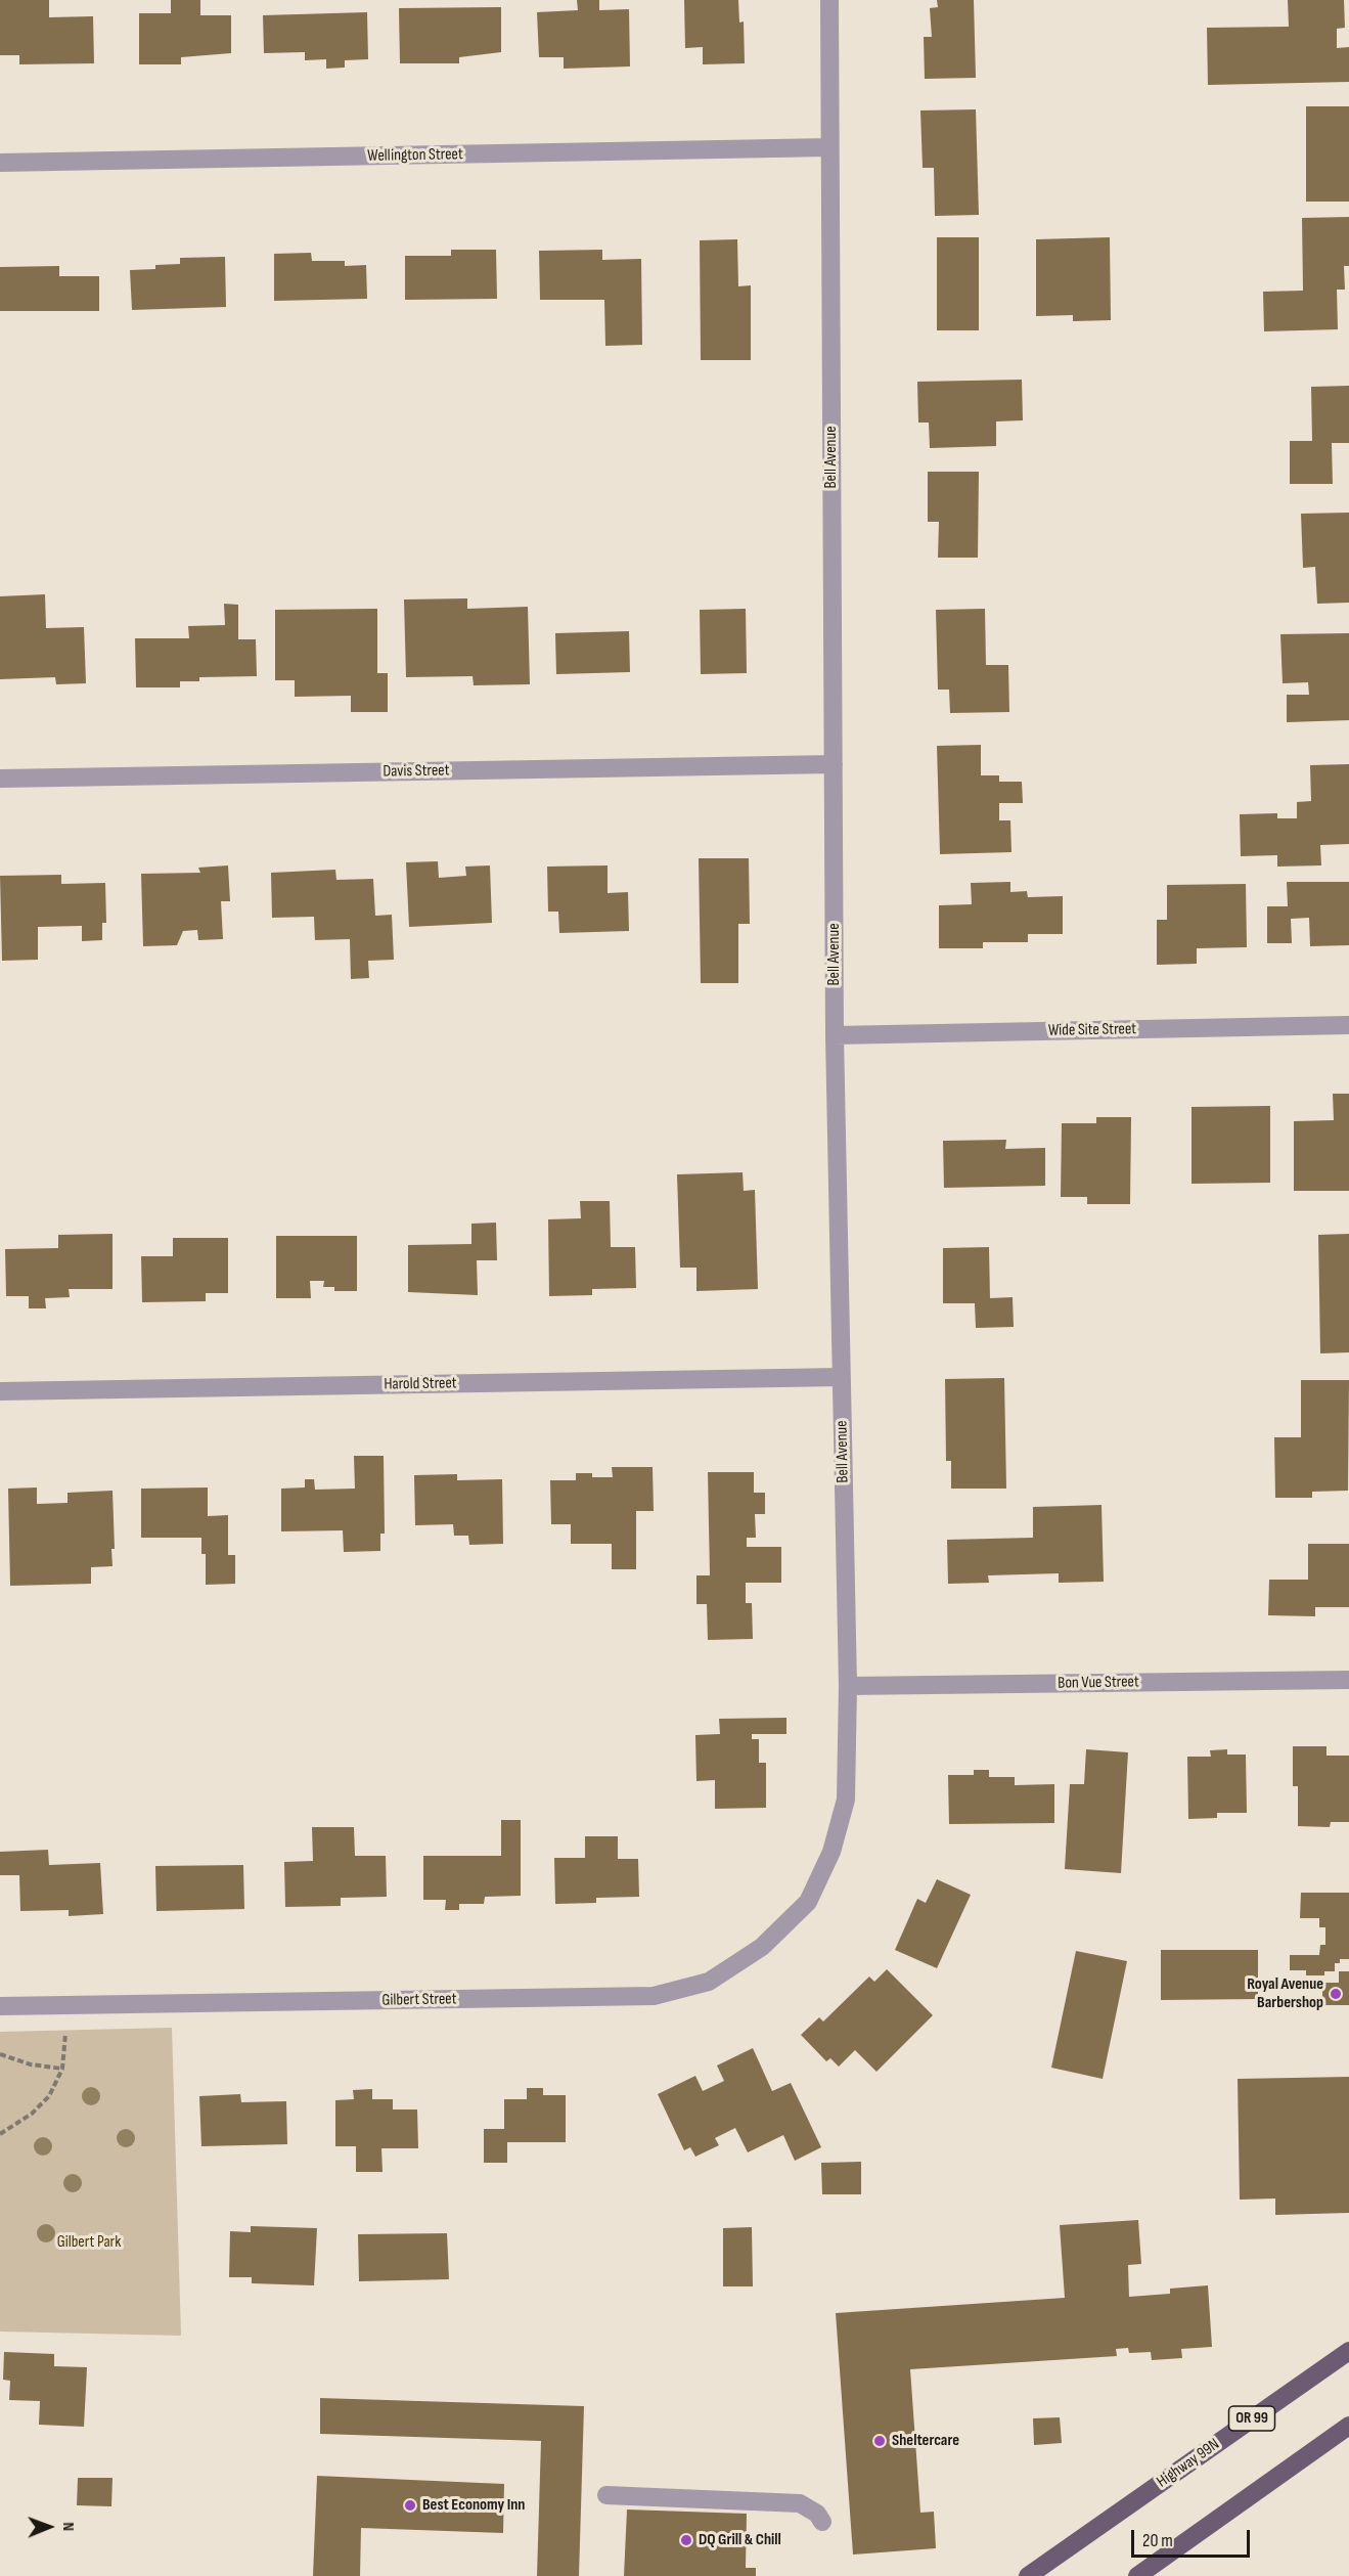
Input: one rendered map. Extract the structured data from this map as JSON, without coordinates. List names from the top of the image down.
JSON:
{
  "streets": {
    "main road": ["OR 99", "Highway 99N"],
    "street": [
      "Wellington Street",
      "Bell Avenue",
      "Davis Street",
      "Wide Site Street",
      "Harold Street",
      "Bon Vue Street",
      "Gilbert Street"
    ]
  },
  "crossings": [
    ["Wellington Street", "Bell Avenue"],
    ["Bell Avenue", "Davis Street"],
    ["Bell Avenue", "Wide Site Street"],
    ["Bell Avenue", "Harold Street"],
    ["Bell Avenue", "Bon Vue Street"],
    ["Bell Avenue", "Gilbert Street"]
  ],
  "parks": ["Gilbert Park"],
  "places": [
    "Royal Avenue Barbershop",
    "Sheltercare",
    "Best Economy Inn",
    "DQ Grill & Chill"
  ],
  "scale_bar": "20 m",
  "north": "right"
}
